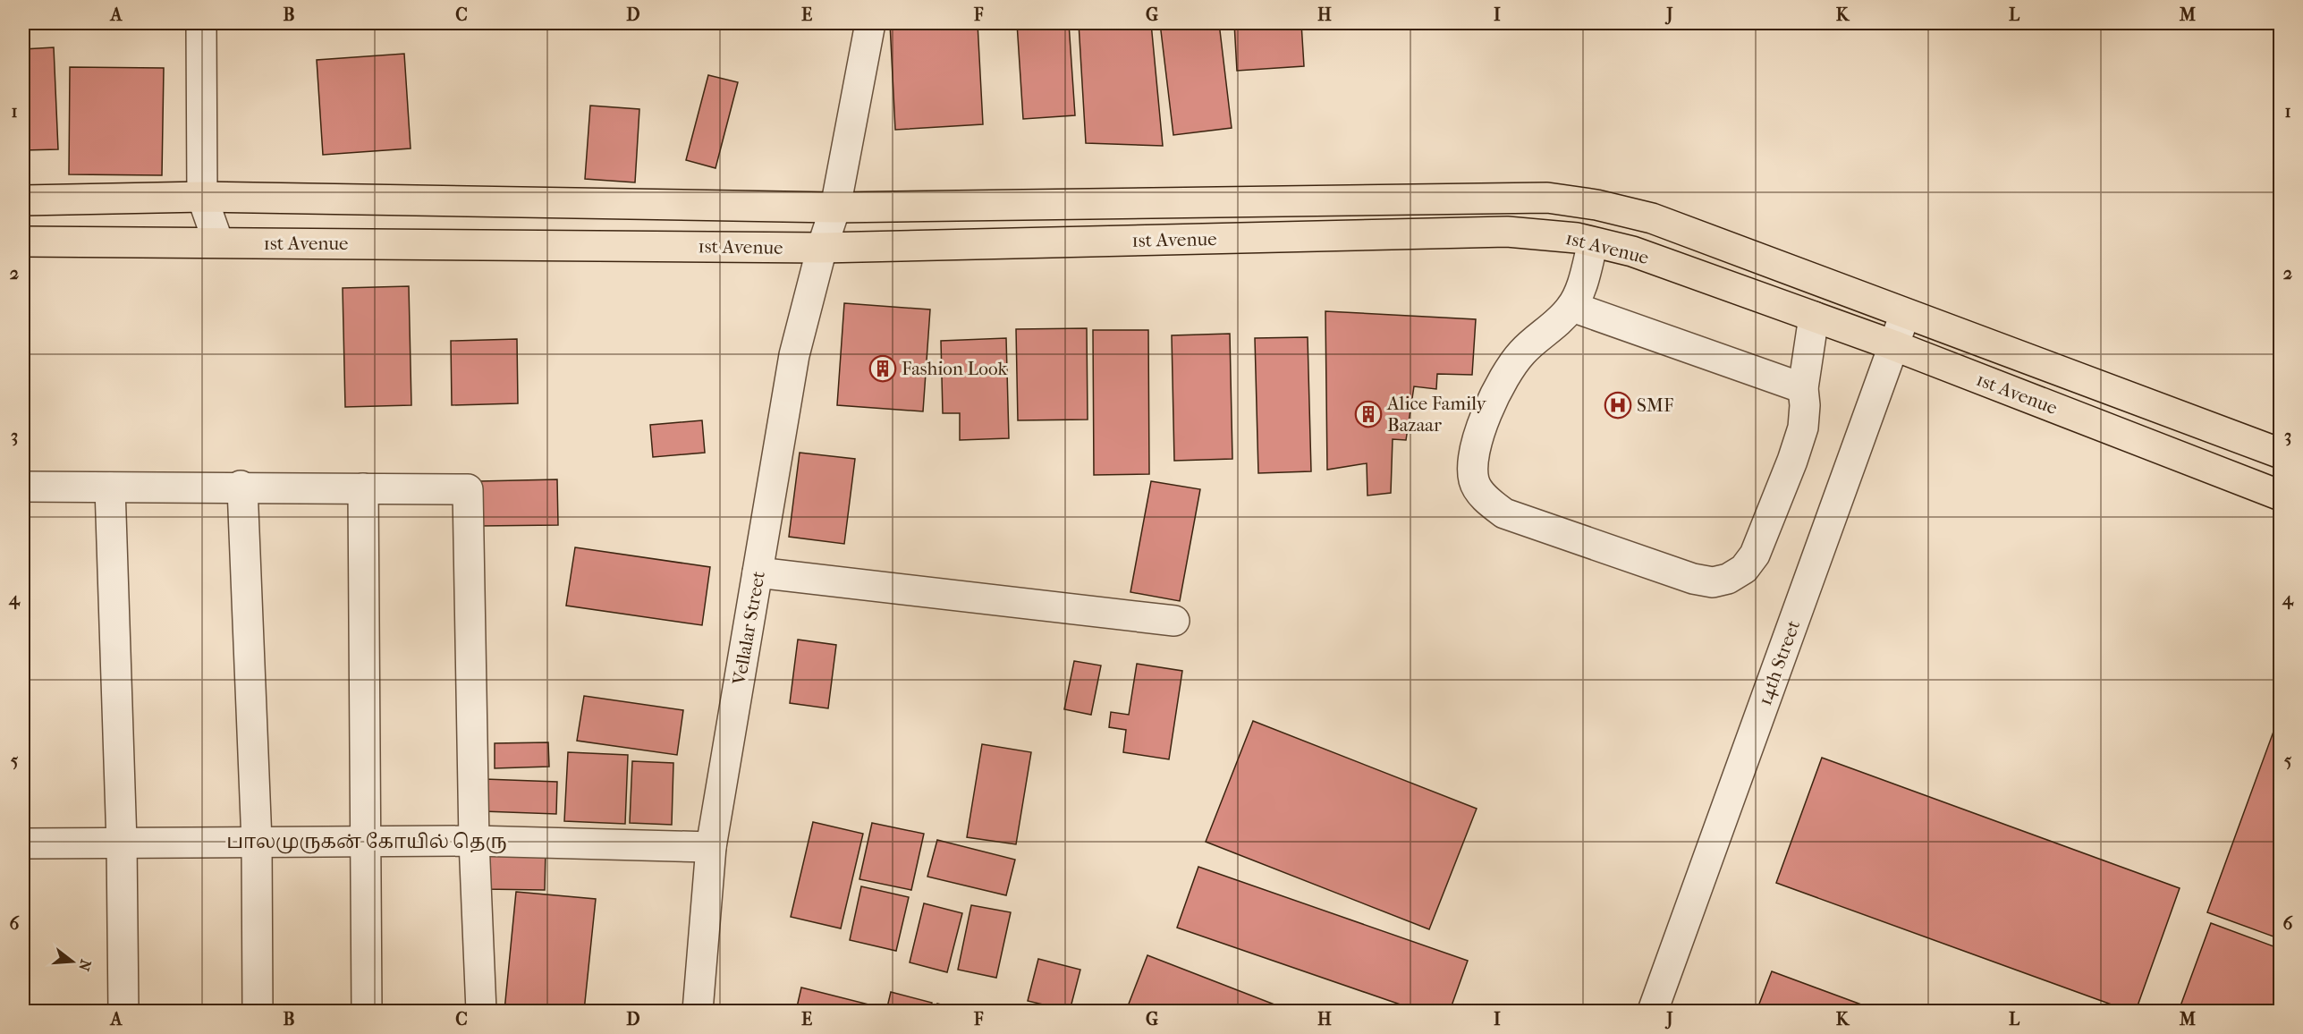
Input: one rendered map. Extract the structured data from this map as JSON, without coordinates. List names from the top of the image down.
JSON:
{
  "streets": {
    "main road": ["1st Avenue"],
    "street": ["Vellalar Street", "14th Street", "பாலமுருகன் கோயில் தெரு"]
  },
  "crossings": [
    ["1st Avenue", "Vellalar Street"],
    ["1st Avenue", "14th Street"],
    ["Vellalar Street", "பாலமுருகன் கோயில் தெரு"]
  ],
  "places": {
    "building": ["Fashion Look", "Alice Family Bazaar"],
    "hospital": ["SMF"]
  },
  "north": "right",
  "grid": {
    "columns": [
      "A",
      "B",
      "C",
      "D",
      "E",
      "F",
      "G",
      "H",
      "I",
      "J",
      "K",
      "L",
      "M"
    ],
    "rows": [
      "1",
      "2",
      "3",
      "4",
      "5",
      "6"
    ]
  }
}
